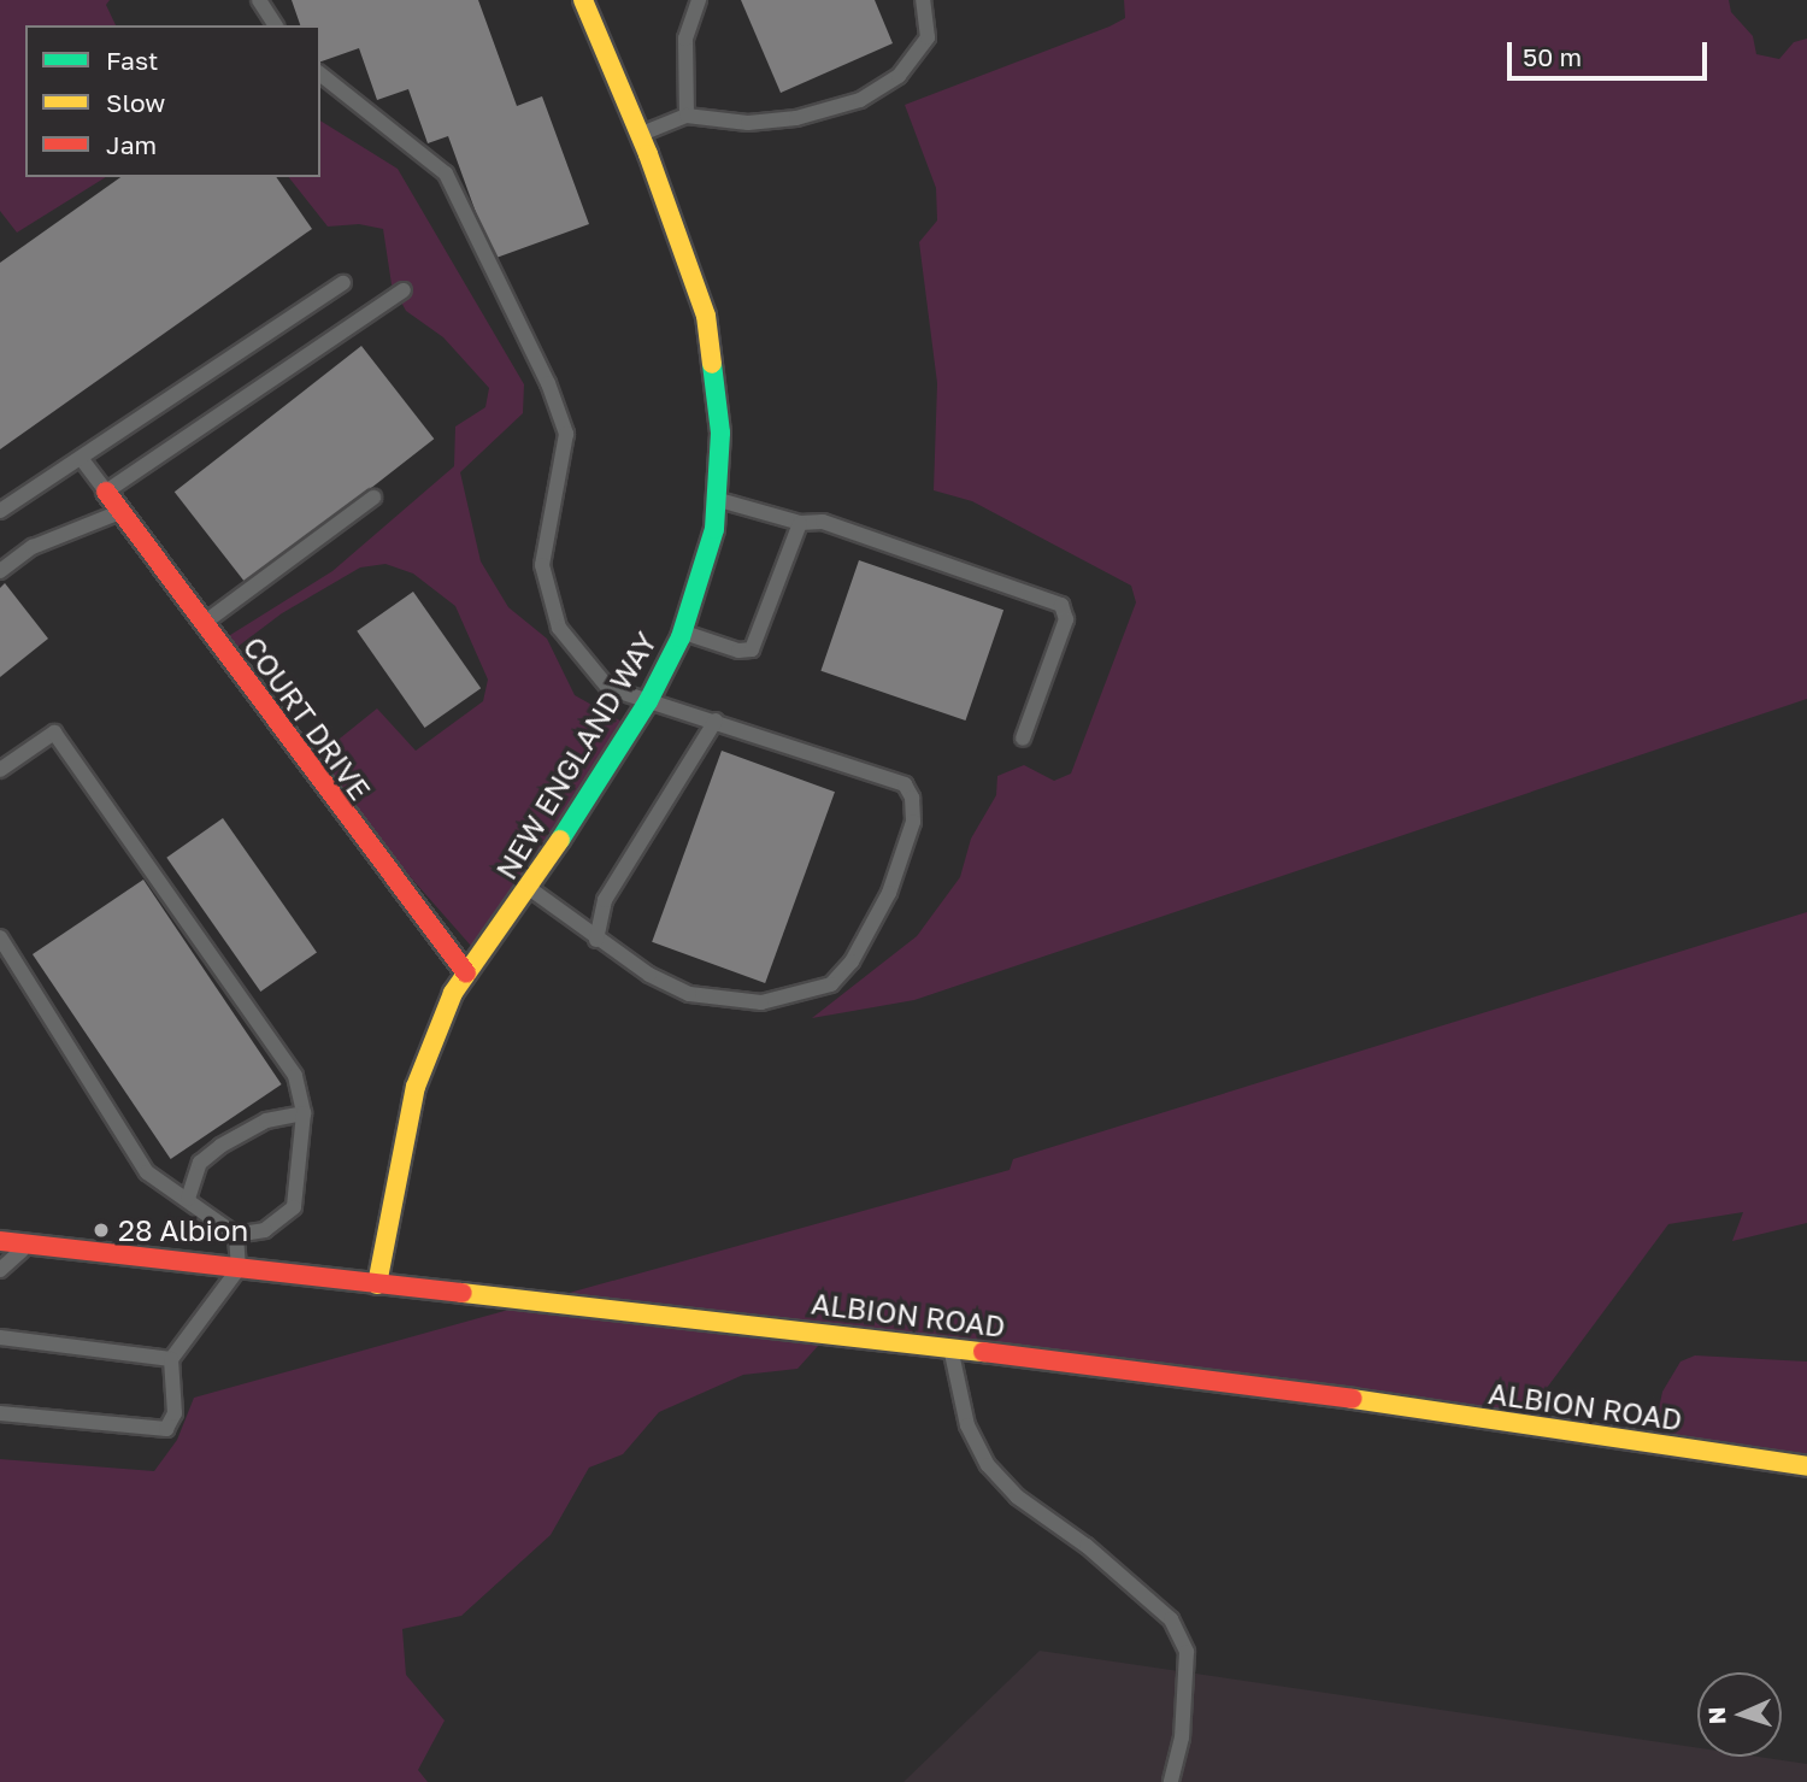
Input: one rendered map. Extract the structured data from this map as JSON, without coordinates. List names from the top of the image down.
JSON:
{
  "streets": {
    "street": ["COURT DRIVE", "NEW ENGLAND WAY", "ALBION ROAD"]
  },
  "crossings": [
    ["COURT DRIVE", "NEW ENGLAND WAY"],
    ["NEW ENGLAND WAY", "ALBION ROAD"]
  ],
  "places": ["28 Albion"],
  "legend": ["Fast", "Slow", "Jam"],
  "scale_bar": "50 m",
  "north": "left"
}
